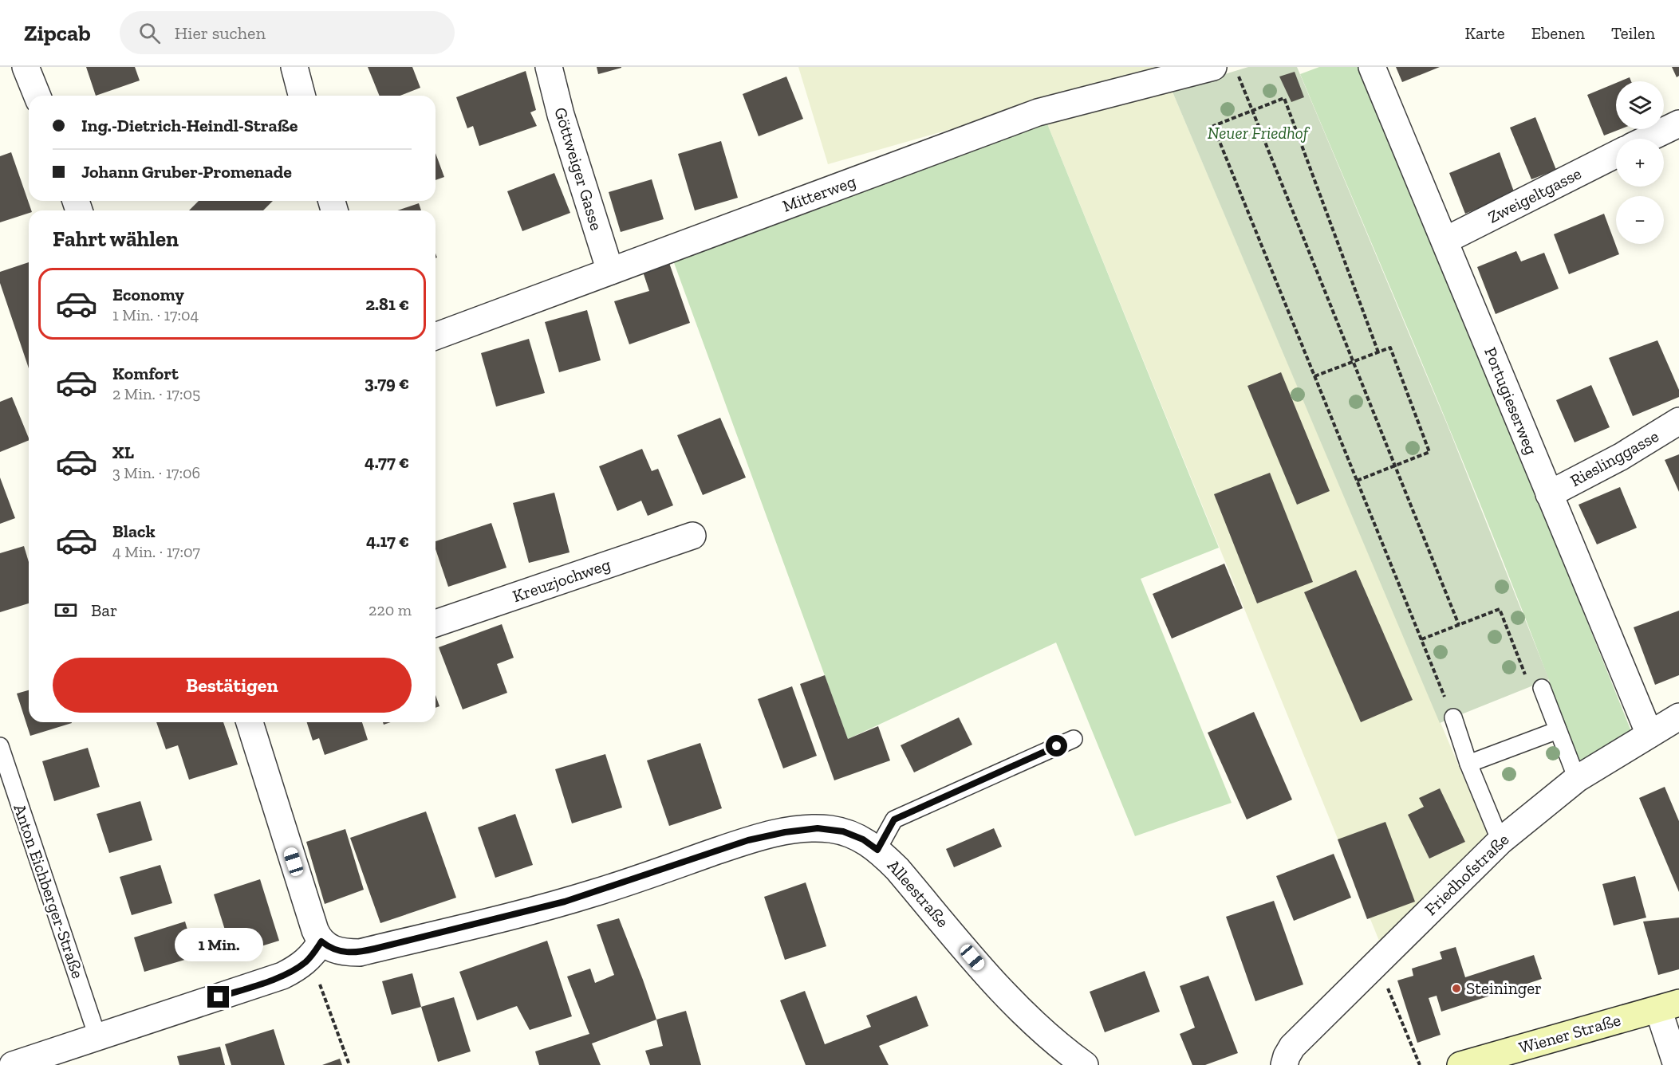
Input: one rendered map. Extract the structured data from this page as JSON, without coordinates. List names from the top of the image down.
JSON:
{
  "streets": {
    "main road": ["Wiener Straße"],
    "street": [
      "Göttweiger Gasse",
      "Mitterweg",
      "Zweigeltgasse",
      "Portugieserweg",
      "Rieslinggasse",
      "Kreuzjochweg",
      "Friedhofstraße",
      "Alleestraße"
    ],
    "lane": ["Anton Eichberger-Straße"]
  },
  "crossings": [
    ["Göttweiger Gasse", "Mitterweg"],
    ["Zweigeltgasse", "Portugieserweg"],
    ["Portugieserweg", "Rieslinggasse"],
    ["Portugieserweg", "Friedhofstraße"]
  ],
  "parks": ["Neuer Friedhof"],
  "places": ["Steininger"],
  "page": {
    "header": "Zipcab",
    "search": "Hier suchen",
    "nav": ["Karte", "Ebenen", "Teilen"],
    "map_buttons": ["+", "−"],
    "banner": ["Ing.-Dietrich-Heindl-Straße", "Johann Gruber-Promenade"],
    "heading": "Fahrt wählen",
    "list": [
      {
        "name": "Economy",
        "note": "1 Min. · 17:04",
        "value": "2.81 €"
      },
      {
        "name": "Komfort",
        "note": "2 Min. · 17:05",
        "value": "3.79 €"
      },
      {
        "name": "XL",
        "note": "3 Min. · 17:06",
        "value": "4.77 €"
      },
      {
        "name": "Black",
        "note": "4 Min. · 17:07",
        "value": "4.17 €"
      }
    ],
    "pay": ["Bar", "220 m"],
    "buttons": "Bestätigen",
    "bubble": "1 Min."
  }
}
